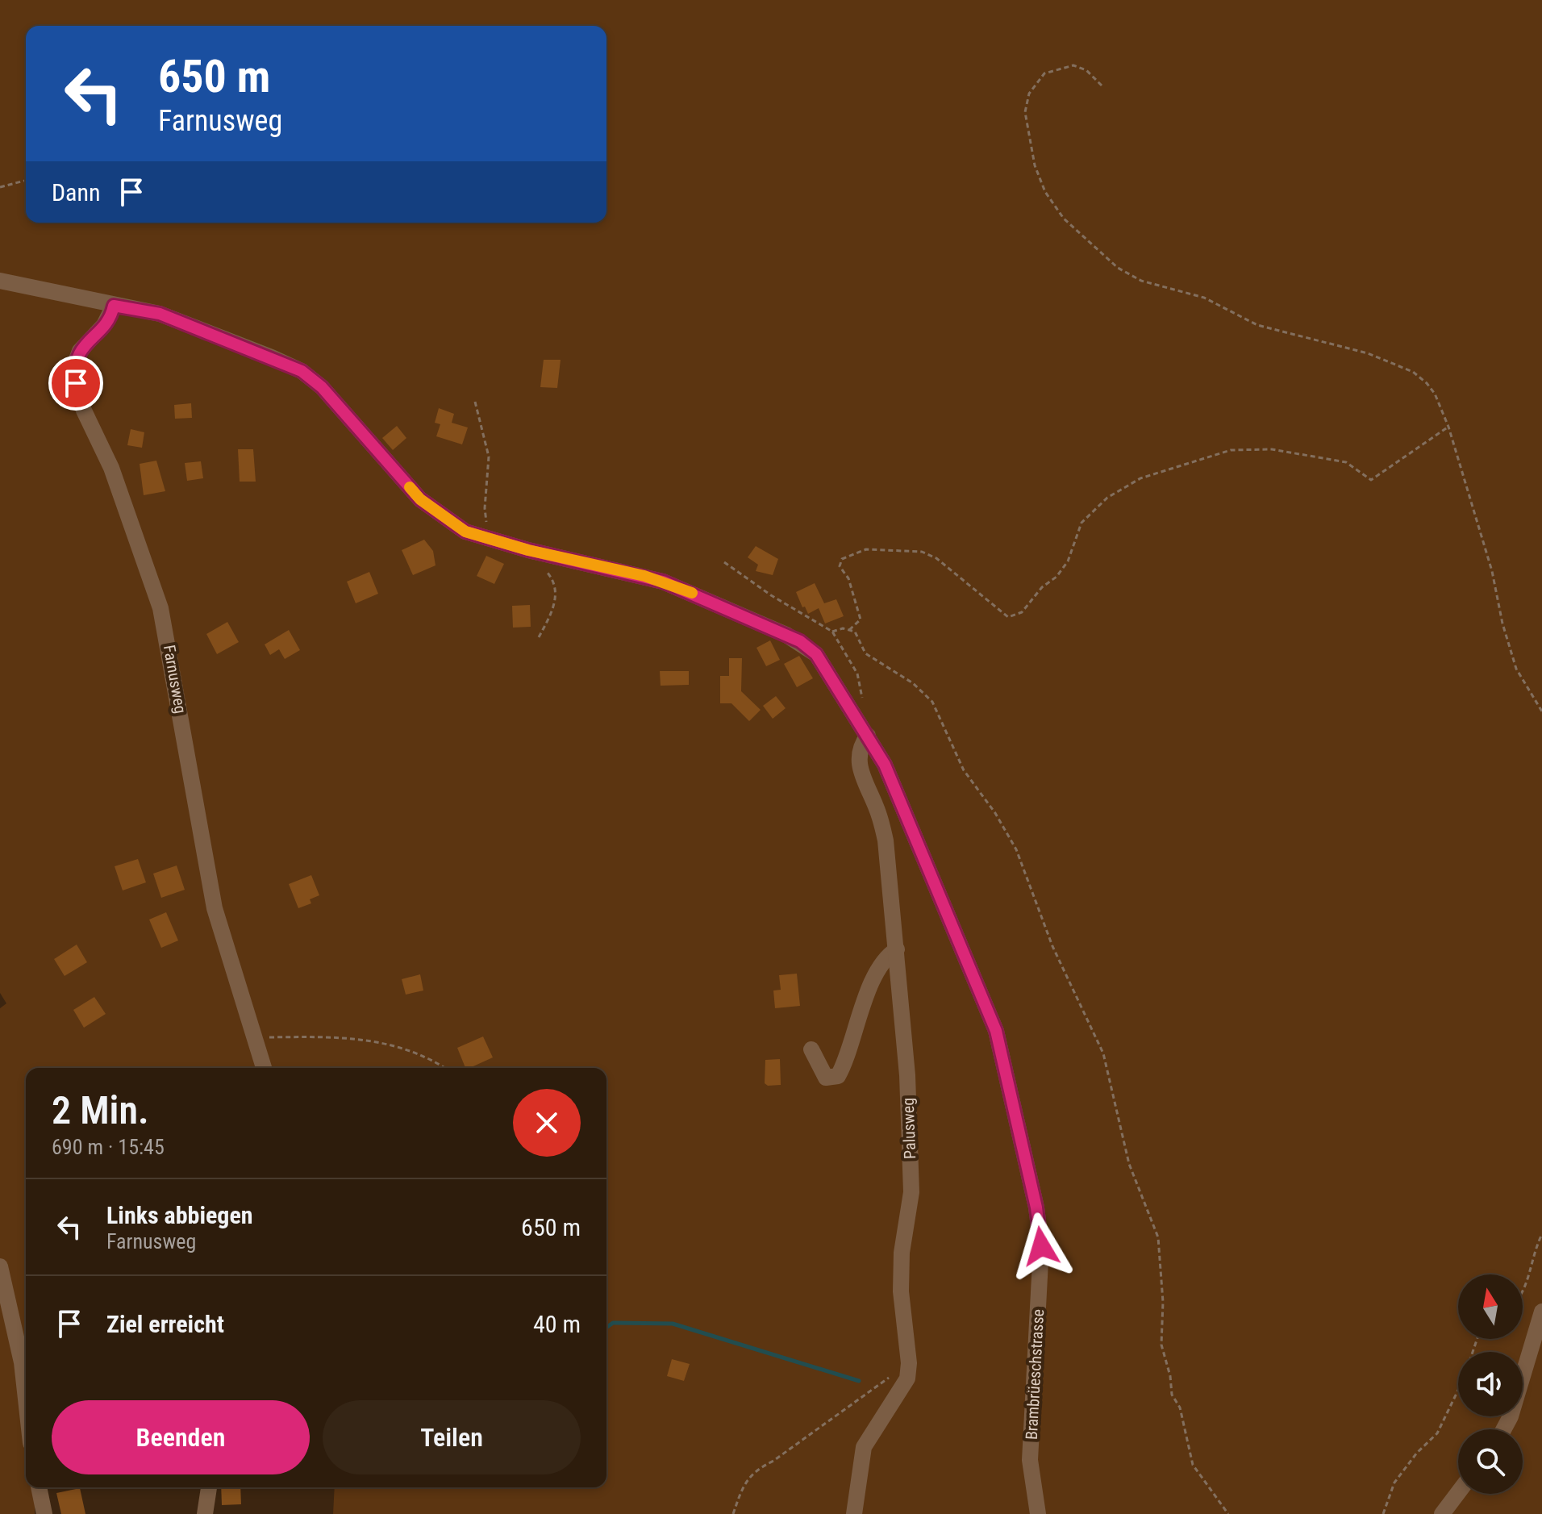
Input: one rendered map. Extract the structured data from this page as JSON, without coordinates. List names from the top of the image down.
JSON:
{
  "streets": {
    "street": ["Farnusweg", "Palusweg", "Brambrüeschstrasse"]
  },
  "crossings": [
    ["Farnusweg", "Brambrüeschstrasse"],
    ["Palusweg", "Brambrüeschstrasse"]
  ],
  "north": "top",
  "page": {
    "turn": ["650 m", "Farnusweg"],
    "then": "Dann",
    "heading": ["2 Min.", "690 m · 15:45"],
    "list": [
      {
        "name": "Links abbiegen",
        "note": "Farnusweg",
        "value": "650 m"
      },
      {
        "name": "Ziel erreicht",
        "value": "40 m"
      }
    ],
    "buttons": ["Beenden", "Teilen"]
  }
}
